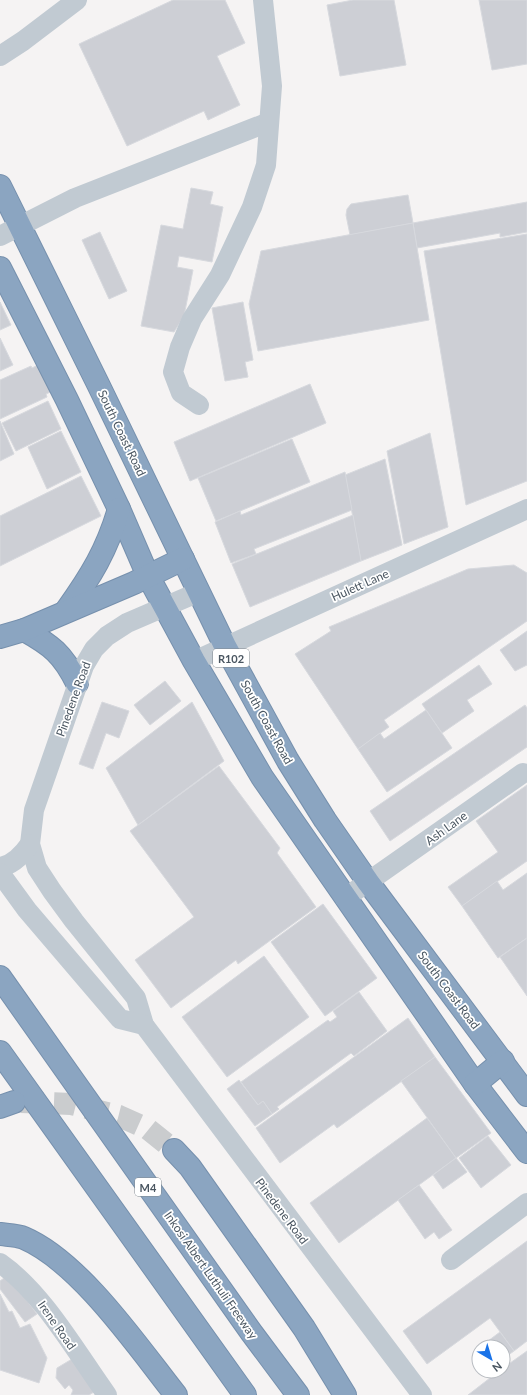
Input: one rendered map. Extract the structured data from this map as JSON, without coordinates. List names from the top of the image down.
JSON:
{
  "streets": {
    "highway": [
      "South Coast Road",
      "R102",
      "M4",
      "Inkosi Albert Luthuli Freeway"
    ],
    "street": [
      "Hulett Lane",
      "Pinedene Road",
      "Ash Lane",
      "Irene Road"
    ]
  },
  "crossings": [
    ["South Coast Road", "Hulett Lane"],
    ["South Coast Road", "Pinedene Road"],
    ["South Coast Road", "Ash Lane"],
    ["Hulett Lane", "R102"],
    ["R102", "Pinedene Road"],
    ["R102", "Ash Lane"]
  ],
  "north": "bottom right"
}
